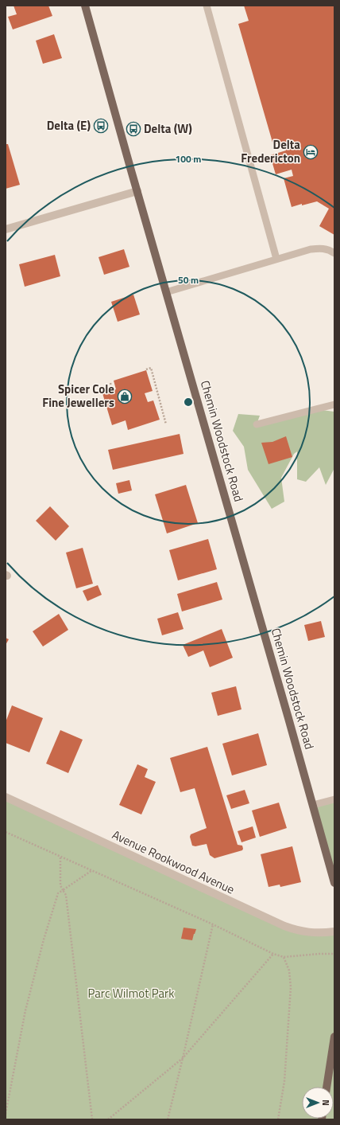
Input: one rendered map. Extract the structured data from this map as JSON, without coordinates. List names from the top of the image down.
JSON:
{
  "streets": {
    "main road": ["Chemin Woodstock Road"],
    "street": ["Avenue Rookwood Avenue"]
  },
  "parks": ["Parc Wilmot Park"],
  "places": {
    "bus stop": ["Delta (E)", "Delta (W)"],
    "hotel": ["Delta Fredericton"],
    "shop": ["Spicer Cole Fine Jewellers"]
  },
  "north": "right",
  "rings": ["100 m", "50 m"]
}
